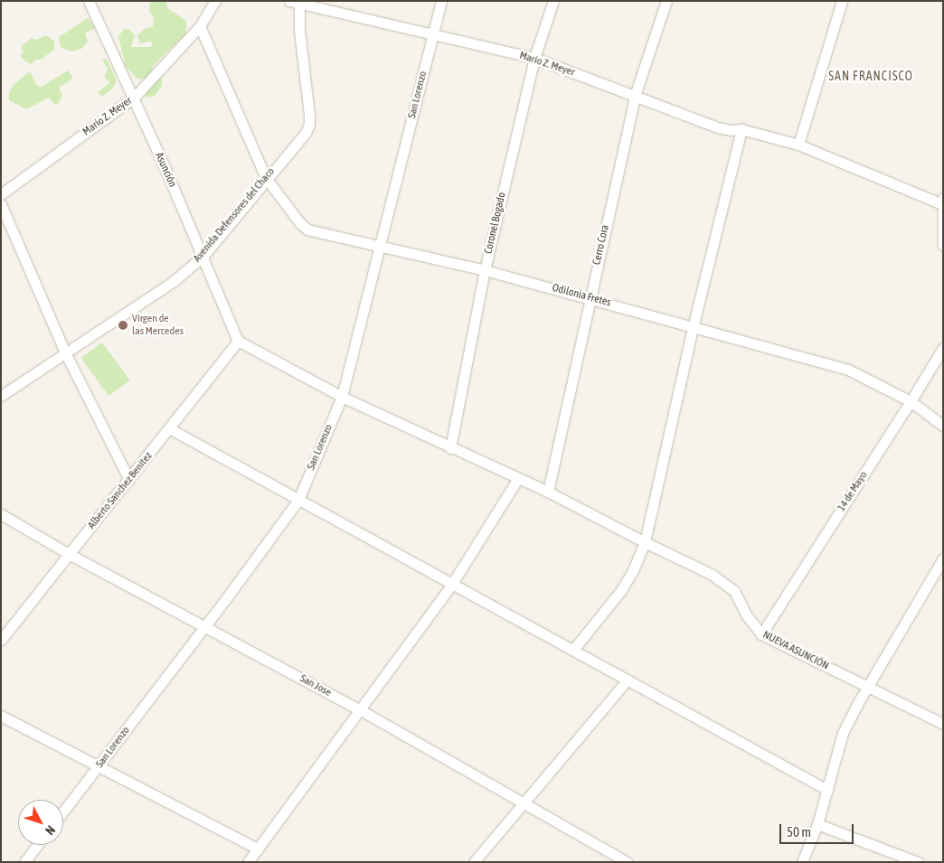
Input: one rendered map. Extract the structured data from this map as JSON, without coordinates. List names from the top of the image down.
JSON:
{
  "streets": {
    "street": [
      "Mario Z. Meyer",
      "San Lorenzo",
      "Asunción",
      "Avenida Defensores del Chaco",
      "Coronel Bogado",
      "Cerro Cora",
      "Odilonia Fretes",
      "Alberto Sanchez Benitez",
      "14 de Mayo",
      "NUEVA ASUNCIÓN",
      "San Jose"
    ]
  },
  "crossings": [
    ["Mario Z. Meyer", "San Lorenzo"],
    ["Mario Z. Meyer", "Asunción"],
    ["Mario Z. Meyer", "Avenida Defensores del Chaco"],
    ["Mario Z. Meyer", "Coronel Bogado"],
    ["Mario Z. Meyer", "Cerro Cora"],
    ["Mario Z. Meyer", "Odilonia Fretes"],
    ["San Lorenzo", "Odilonia Fretes"],
    ["San Lorenzo", "NUEVA ASUNCIÓN"],
    ["San Lorenzo", "San Jose"],
    ["Asunción", "Avenida Defensores del Chaco"],
    ["Asunción", "Alberto Sanchez Benitez"],
    ["Asunción", "NUEVA ASUNCIÓN"],
    ["Avenida Defensores del Chaco", "Odilonia Fretes"],
    ["Coronel Bogado", "Odilonia Fretes"],
    ["Coronel Bogado", "NUEVA ASUNCIÓN"],
    ["Cerro Cora", "Odilonia Fretes"],
    ["Cerro Cora", "NUEVA ASUNCIÓN"],
    ["Odilonia Fretes", "14 de Mayo"],
    ["Alberto Sanchez Benitez", "NUEVA ASUNCIÓN"],
    ["Alberto Sanchez Benitez", "San Jose"],
    ["14 de Mayo", "NUEVA ASUNCIÓN"]
  ],
  "districts": ["SAN FRANCISCO"],
  "places": ["Virgen de las Mercedes"],
  "scale_bar": "50 m",
  "north": "bottom right"
}
